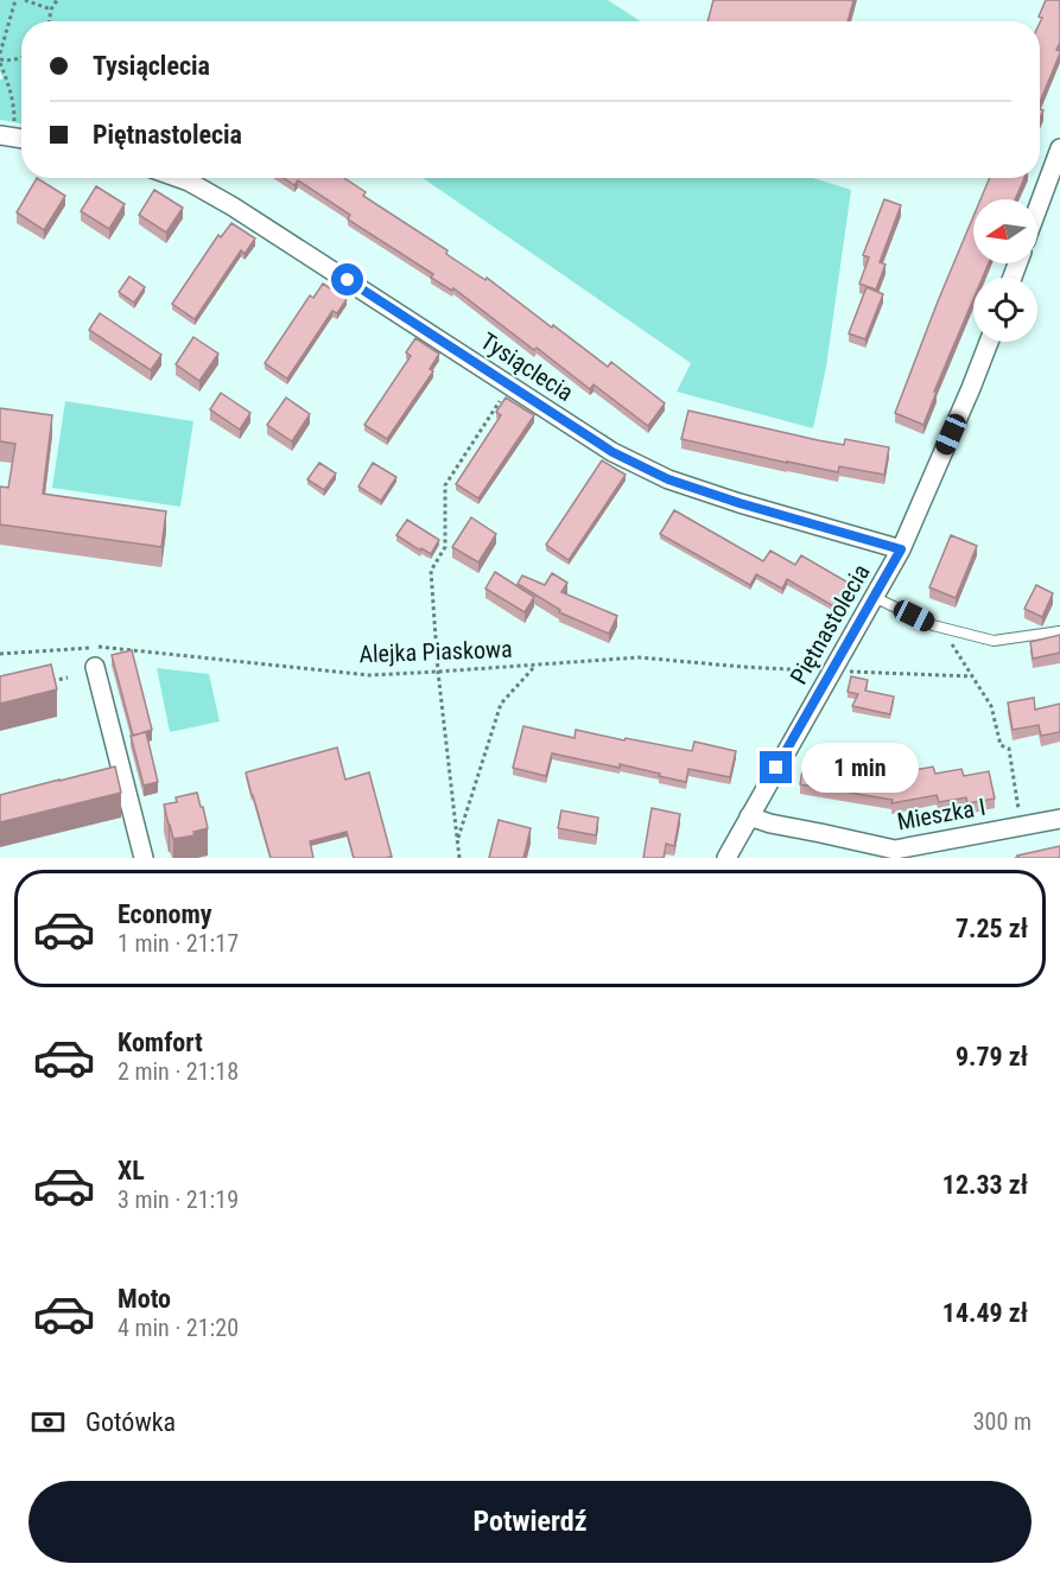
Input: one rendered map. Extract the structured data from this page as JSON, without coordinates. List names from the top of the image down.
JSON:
{
  "streets": {
    "street": ["Tysiąclecia", "Piętnastolecia", "Mieszka I"],
    "path": ["Alejka Piaskowa"]
  },
  "crossings": [
    ["Tysiąclecia", "Piętnastolecia"],
    ["Piętnastolecia", "Alejka Piaskowa"],
    ["Piętnastolecia", "Mieszka I"]
  ],
  "north": "left",
  "page": {
    "banner": ["Tysiąclecia", "Piętnastolecia"],
    "bubble": "1 min",
    "list": [
      {
        "name": "Economy",
        "note": "1 min · 21:17",
        "value": "7.25 zł"
      },
      {
        "name": "Komfort",
        "note": "2 min · 21:18",
        "value": "9.79 zł"
      },
      {
        "name": "XL",
        "note": "3 min · 21:19",
        "value": "12.33 zł"
      },
      {
        "name": "Moto",
        "note": "4 min · 21:20",
        "value": "14.49 zł"
      }
    ],
    "pay": ["Gotówka", "300 m"],
    "buttons": "Potwierdź"
  }
}
